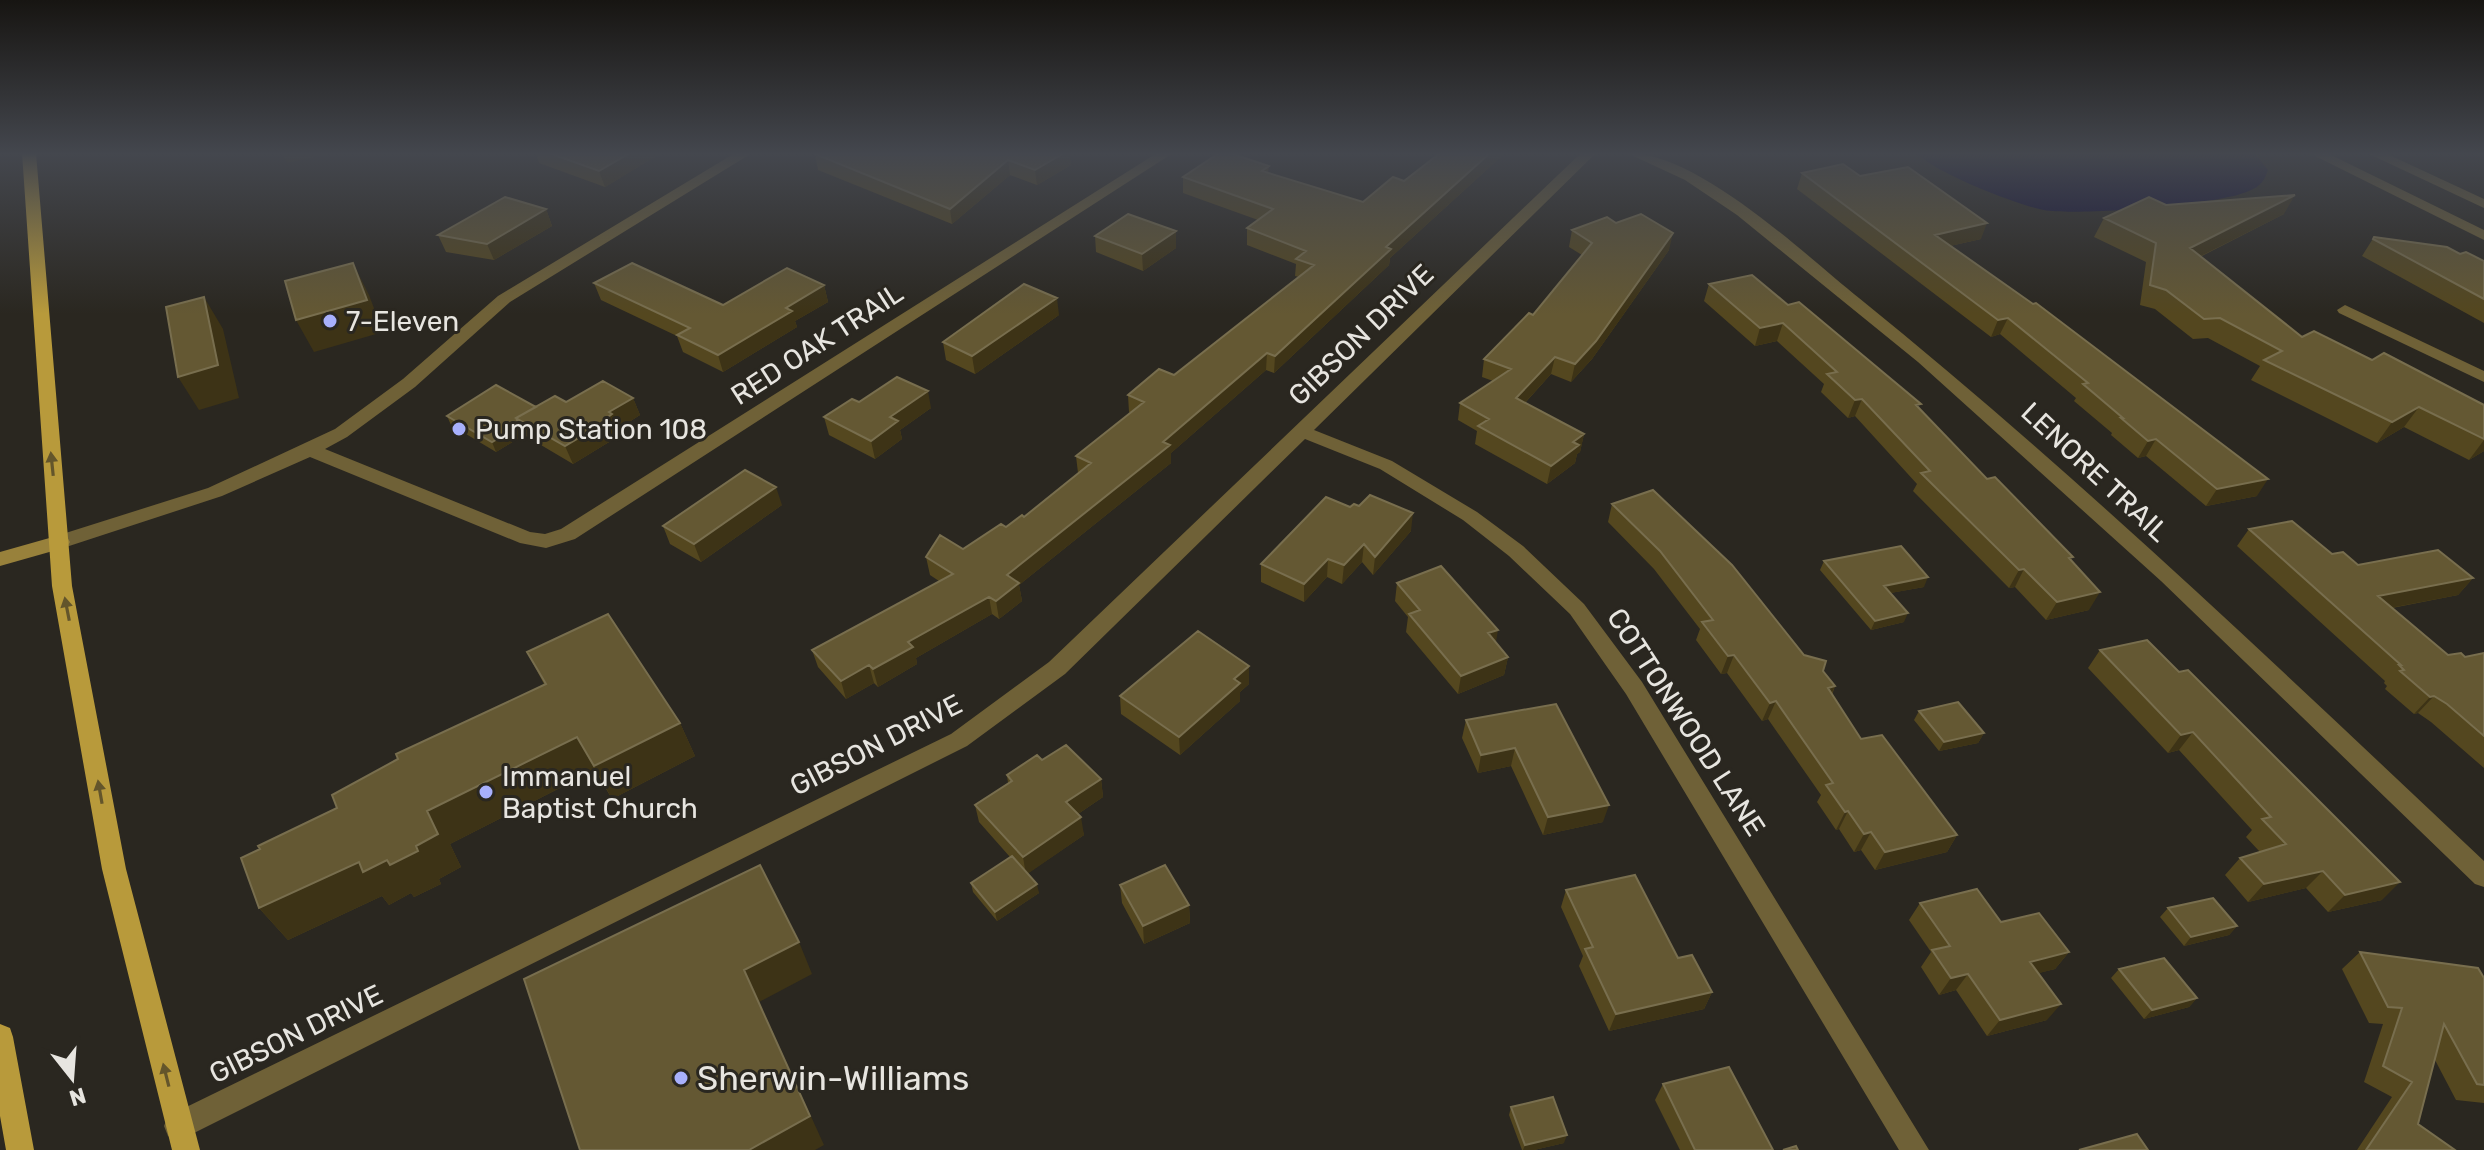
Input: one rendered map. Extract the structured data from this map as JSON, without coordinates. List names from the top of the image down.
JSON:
{
  "streets": {
    "street": [
      "GIBSON DRIVE",
      "RED OAK TRAIL",
      "LENORE TRAIL",
      "COTTONWOOD LANE"
    ]
  },
  "crossings": [
    ["GIBSON DRIVE", "COTTONWOOD LANE"]
  ],
  "places": [
    "7-Eleven",
    "Pump Station 108",
    "Immanuel Baptist Church",
    "Sherwin-Williams"
  ],
  "north": "bottom"
}
